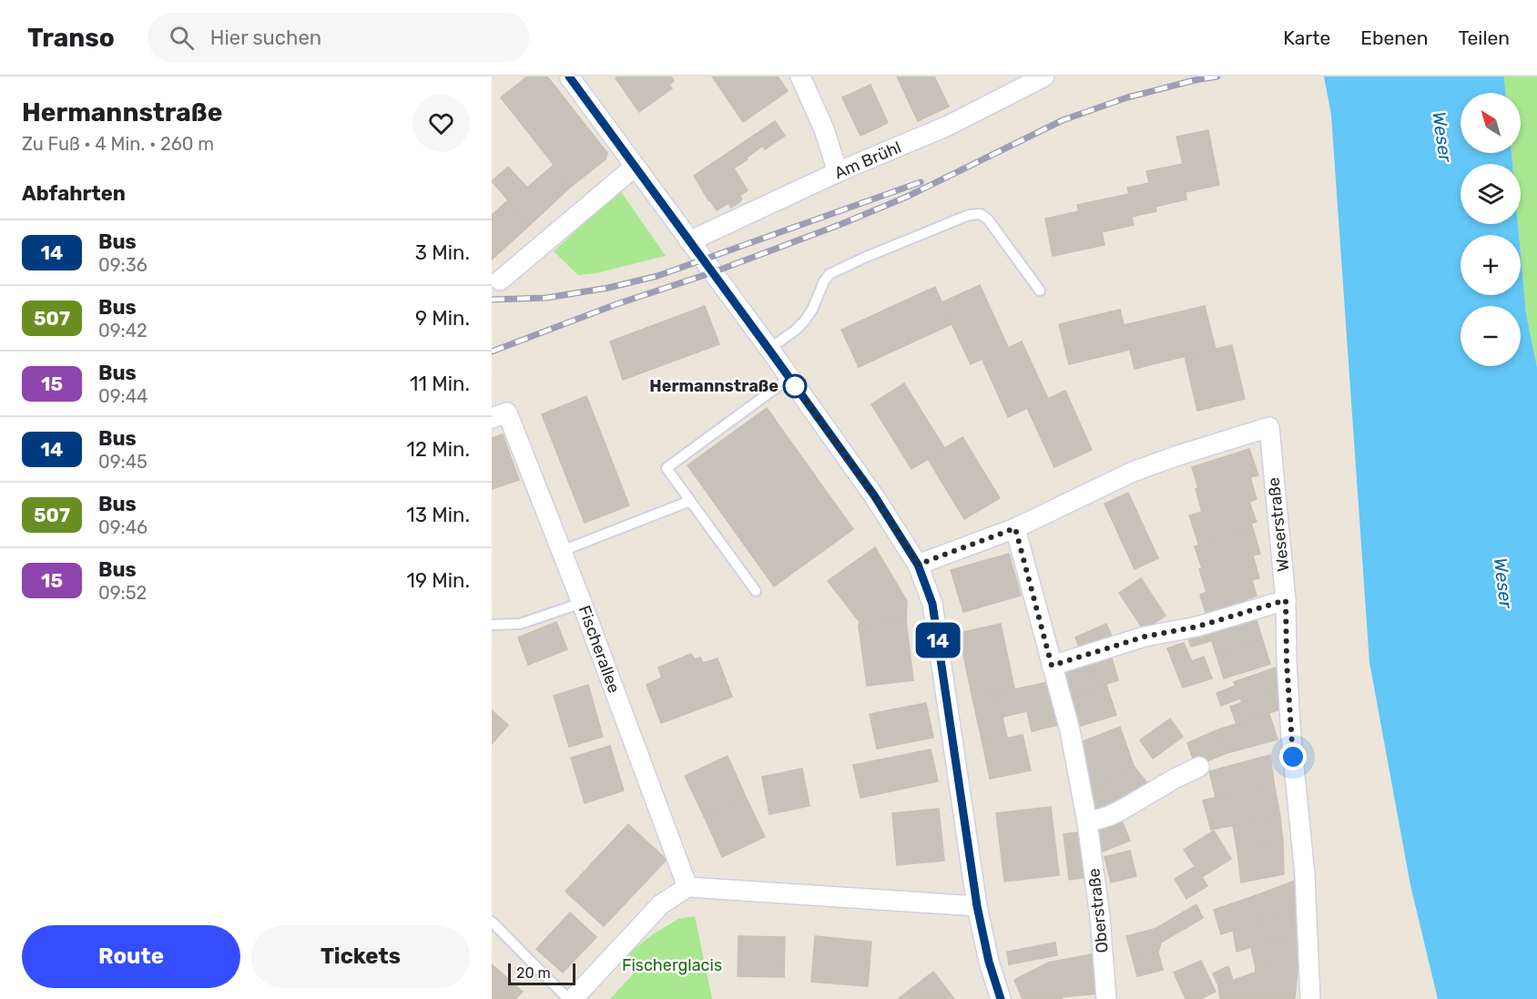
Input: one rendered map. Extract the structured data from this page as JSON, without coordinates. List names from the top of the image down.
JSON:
{
  "streets": {
    "street": [
      "Am Brühl",
      "Weserstraße",
      "Fischerallee",
      "Oberstraße"
    ]
  },
  "crossings": [
    ["Weserstraße", "Oberstraße"]
  ],
  "water": ["Weser"],
  "parks": ["Fischerglacis"],
  "places": ["Hermannstraße"],
  "lines": ["bus line 14"],
  "scale_bar": "20 m",
  "north": "top left",
  "page": {
    "header": "Transo",
    "search": "Hier suchen",
    "nav": ["Karte", "Ebenen", "Teilen"],
    "heading": [
      ["Hermannstraße", "Zu Fuß · 4 Min. · 260 m"],
      "Abfahrten"
    ],
    "on_map": "14",
    "map_buttons": ["+", "−"],
    "list": [
      {
        "mark": "14",
        "name": "Bus",
        "note": "09:36",
        "value": "3 Min."
      },
      {
        "mark": "507",
        "name": "Bus",
        "note": "09:42",
        "value": "9 Min."
      },
      {
        "mark": "15",
        "name": "Bus",
        "note": "09:44",
        "value": "11 Min."
      },
      {
        "mark": "14",
        "name": "Bus",
        "note": "09:45",
        "value": "12 Min."
      },
      {
        "mark": "507",
        "name": "Bus",
        "note": "09:46",
        "value": "13 Min."
      },
      {
        "mark": "15",
        "name": "Bus",
        "note": "09:52",
        "value": "19 Min."
      }
    ],
    "buttons": ["Route", "Tickets"],
    "scale": "20 m"
  }
}
